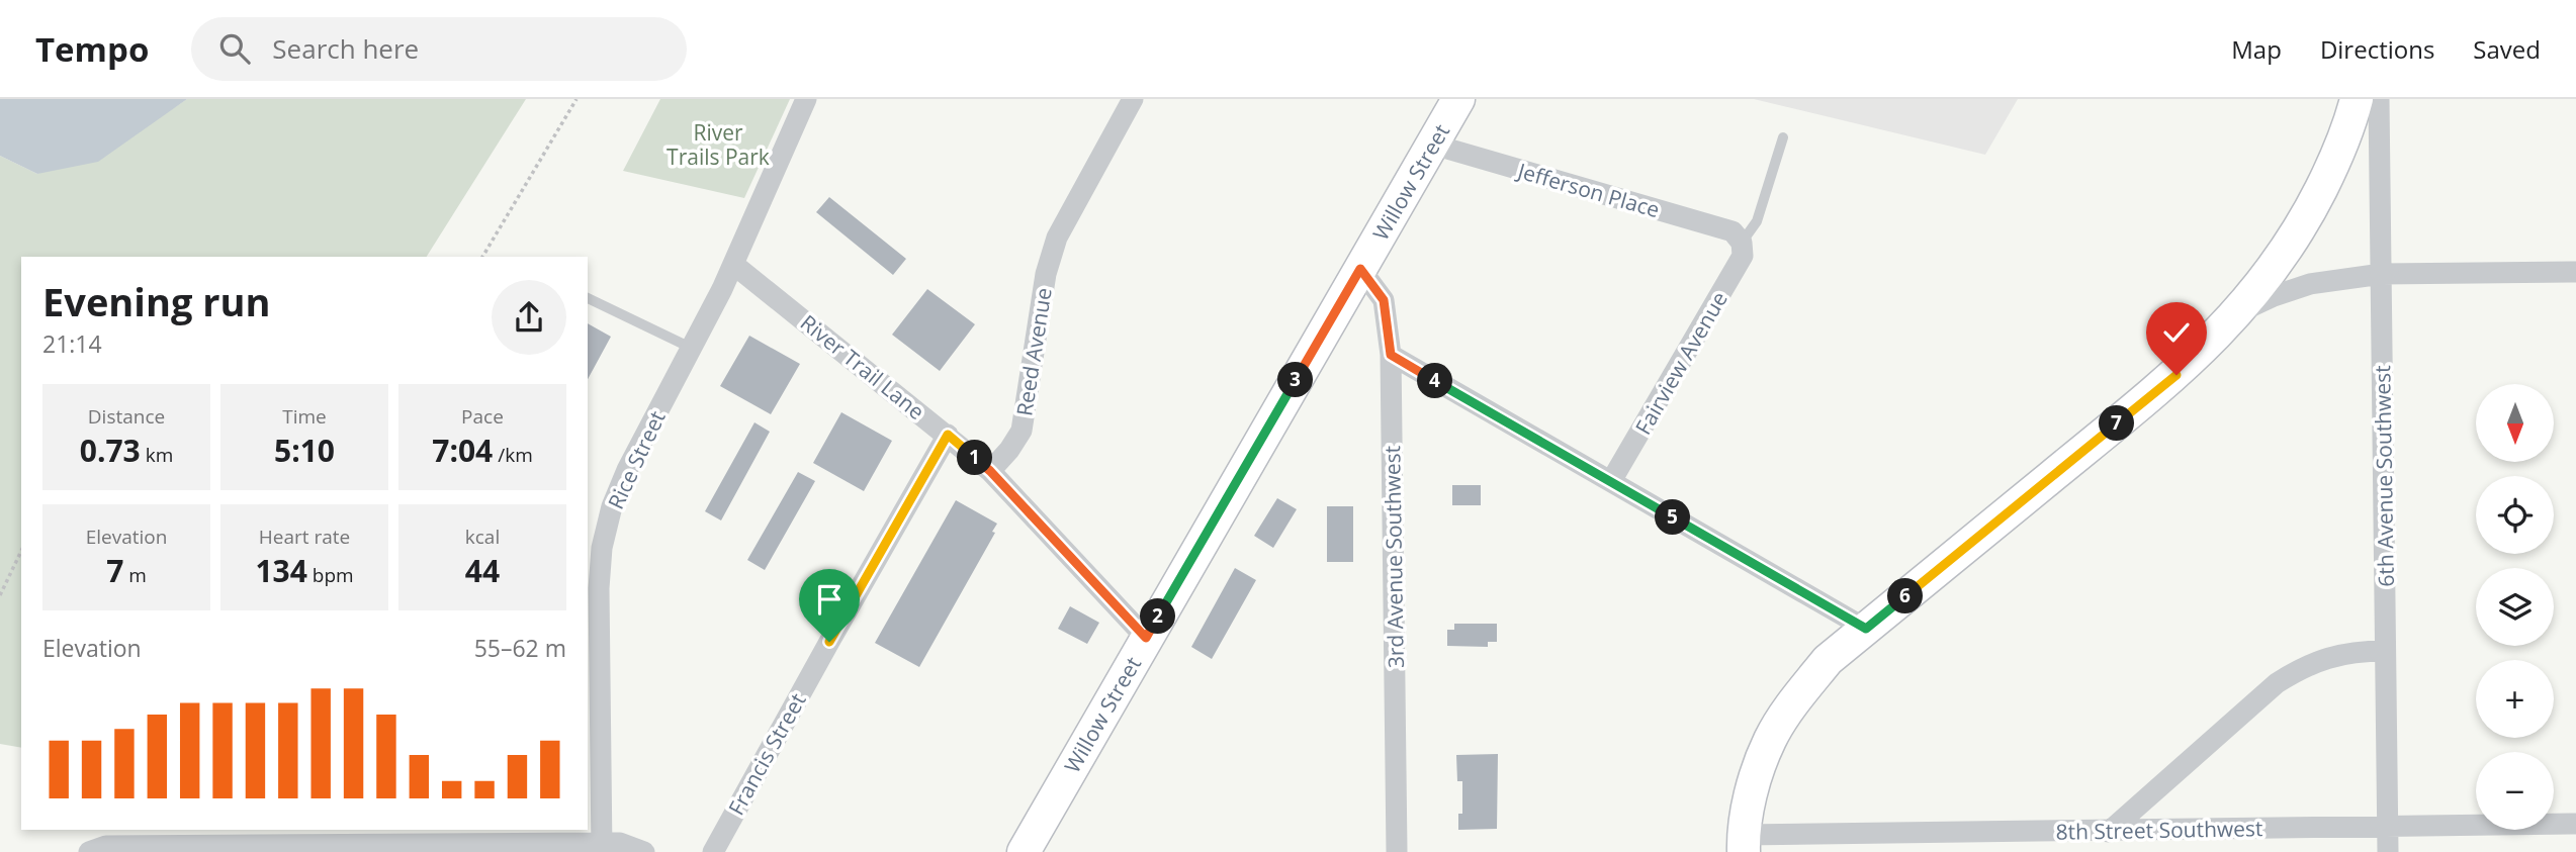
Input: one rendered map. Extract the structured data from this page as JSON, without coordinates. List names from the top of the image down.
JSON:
{
  "streets": {
    "street": [
      "Willow Street",
      "Jefferson Place",
      "Reed Avenue",
      "Fairview Avenue",
      "River Trail Lane",
      "Rice Street",
      "6th Avenue Southwest",
      "3rd Avenue Southwest",
      "Francis Street",
      "8th Street Southwest"
    ]
  },
  "crossings": [
    ["Willow Street", "Jefferson Place"],
    ["Willow Street", "3rd Avenue Southwest"],
    ["Jefferson Place", "Fairview Avenue"],
    ["Reed Avenue", "River Trail Lane"],
    ["River Trail Lane", "Rice Street"],
    ["River Trail Lane", "Francis Street"],
    ["6th Avenue Southwest", "8th Street Southwest"]
  ],
  "parks": ["River Trails Park"],
  "north": "bottom",
  "page": {
    "header": "Tempo",
    "search": "Search here",
    "nav": ["Map", "Directions", "Saved"],
    "heading": ["Evening run", "21:14"],
    "pins": [
      "3",
      "4",
      "7",
      "1",
      "5",
      "6",
      "2"
    ],
    "stats": [
      ["Distance", "0.73 km"],
      ["Time", "5:10"],
      ["Pace", "7:04 /km"],
      ["Elevation", "7 m"],
      ["Heart rate", "134 bpm"],
      ["kcal", "44"]
    ],
    "map_buttons": ["+", "−"],
    "chart": ["Elevation", "55–62 m"]
  }
}
